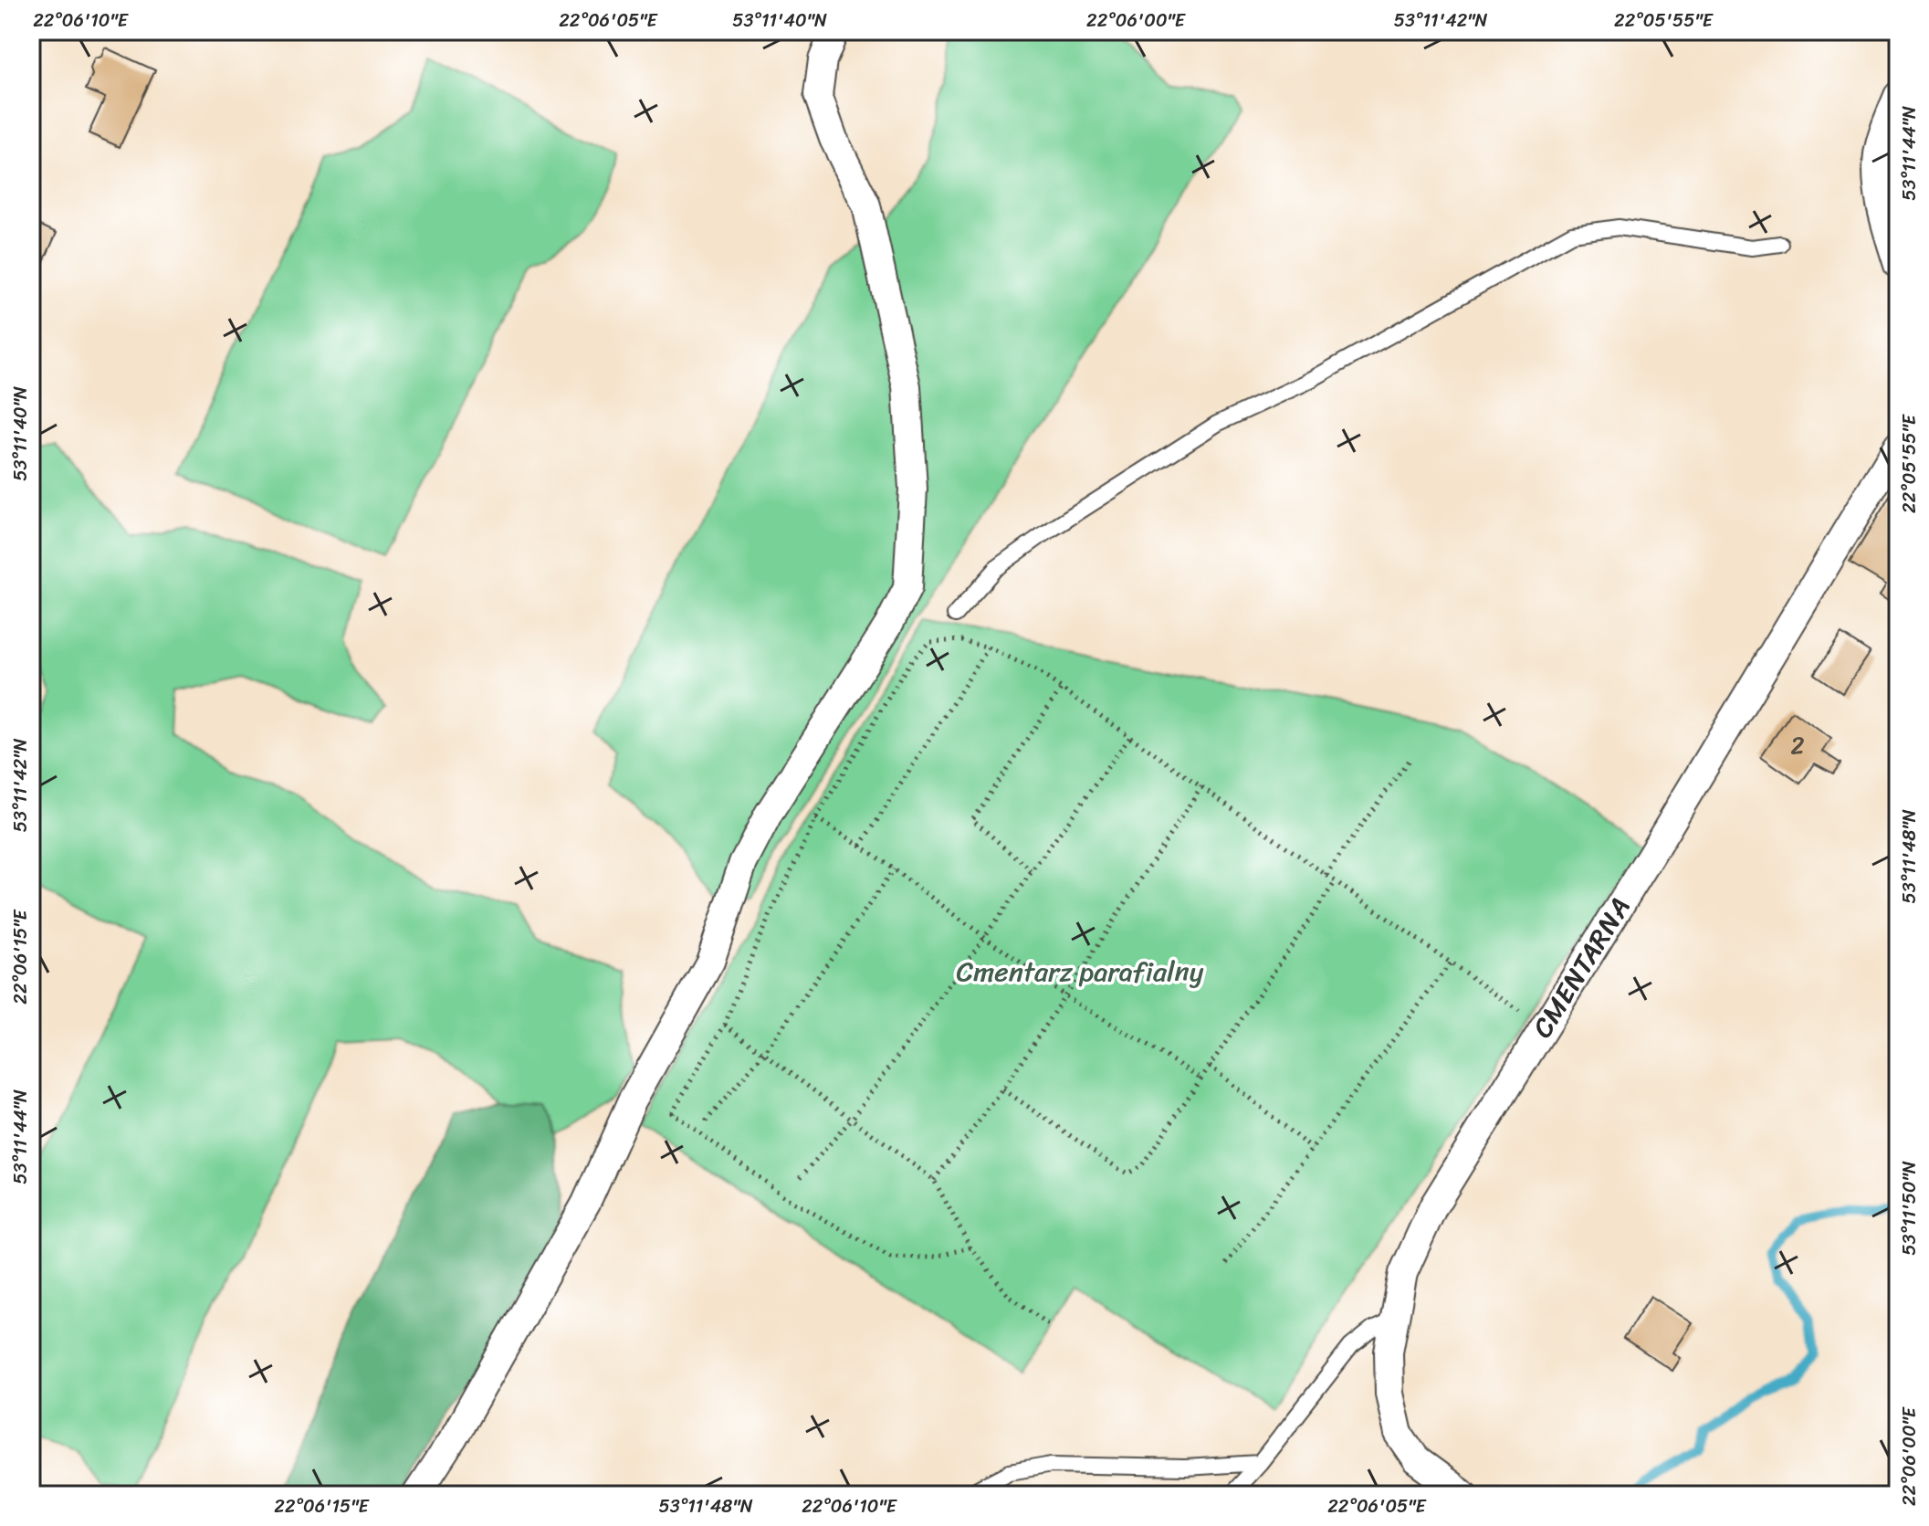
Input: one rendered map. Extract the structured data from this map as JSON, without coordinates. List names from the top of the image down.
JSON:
{
  "streets": {
    "street": ["CMENTARNA"]
  },
  "parks": ["Cmentarz parafialny"],
  "house_numbers": ["2"],
  "coordinates": [
    "22°06'10\"E",
    "22°06'05\"E",
    "53°11'40\"N",
    "22°06'00\"E",
    "53°11'42\"N",
    "22°05'55\"E",
    "53°11'44\"N",
    "53°11'48\"N",
    "22°06'15\"E",
    "53°11'50\"N"
  ]
}
